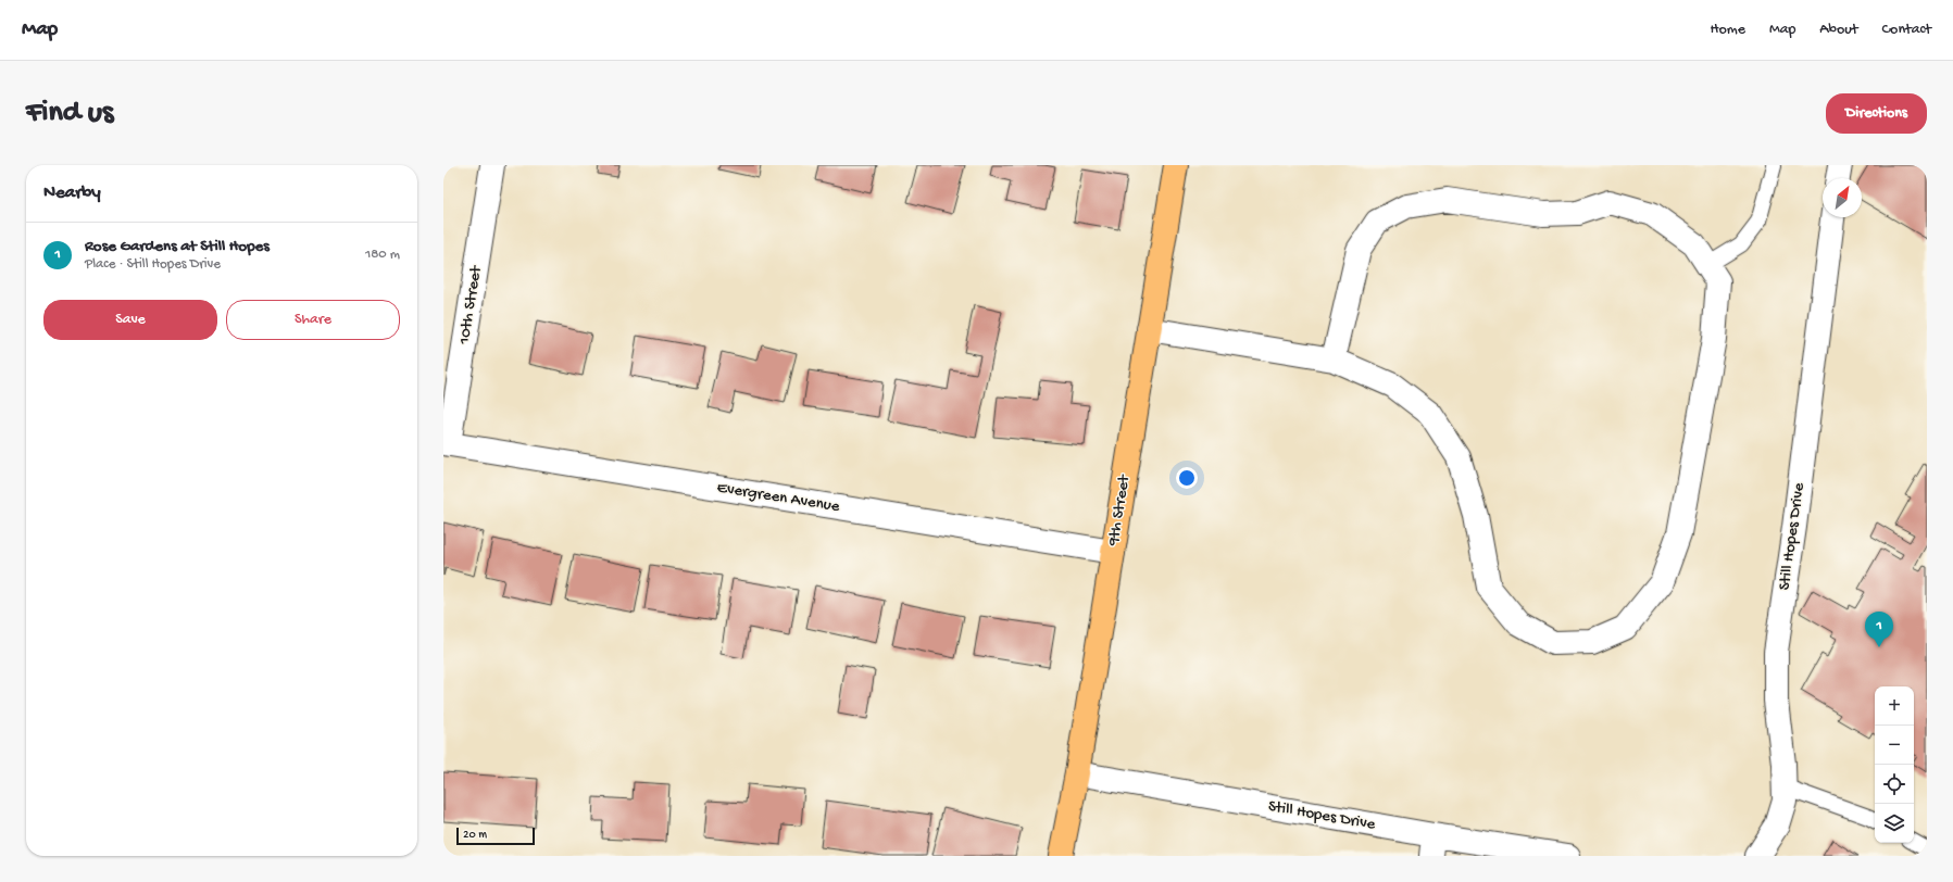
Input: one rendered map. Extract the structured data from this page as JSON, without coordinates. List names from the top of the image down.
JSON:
{
  "streets": {
    "main road": ["9th Street"],
    "street": ["10th Street", "Evergreen Avenue", "Still Hopes Drive"]
  },
  "crossings": [
    ["10th Street", "Evergreen Avenue"],
    ["Evergreen Avenue", "9th Street"],
    ["9th Street", "Still Hopes Drive"]
  ],
  "scale_bar": "20 m",
  "north": "top right",
  "page": {
    "header": "Map",
    "nav": [
      "Home",
      "Map",
      "About",
      "Contact"
    ],
    "buttons": [
      "Directions",
      ["Save", "Share"]
    ],
    "title": "Find us",
    "heading": "Nearby",
    "list": [
      {
        "mark": "1",
        "name": "Rose Gardens at Still Hopes",
        "note": "Place · Still Hopes Drive",
        "value": "180 m"
      }
    ],
    "pins": "1",
    "map_buttons": ["+", "−"],
    "scale": "20 m"
  }
}
